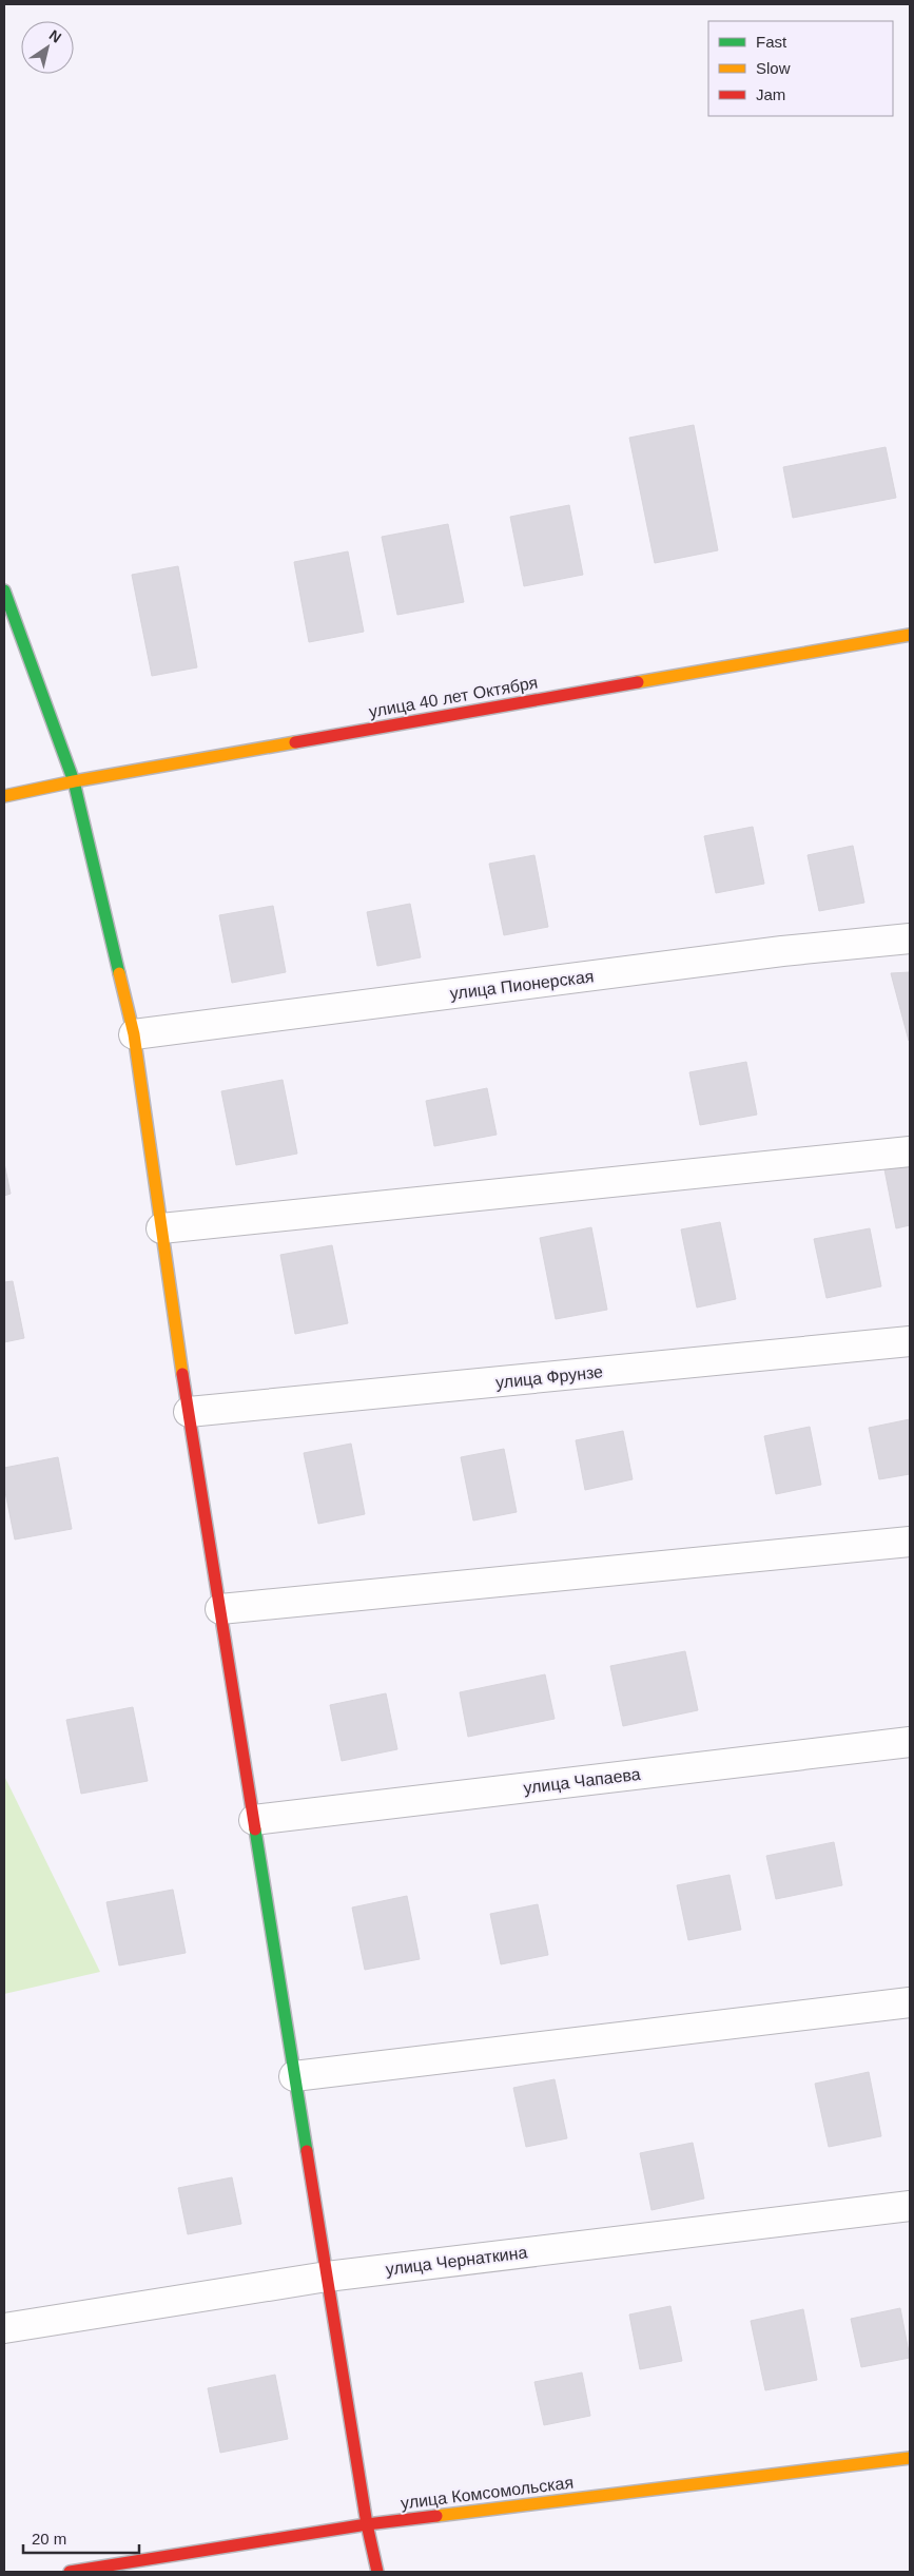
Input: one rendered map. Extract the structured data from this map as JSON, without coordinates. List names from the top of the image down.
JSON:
{
  "streets": {
    "street": [
      "улица 40 лет Октября",
      "улица Пионерская",
      "улица Фрунзе",
      "улица Чапаева",
      "улица Чернаткина",
      "улица Комсомольская"
    ]
  },
  "legend": ["Fast", "Slow", "Jam"],
  "scale_bar": "20 m",
  "north": "top right"
}
